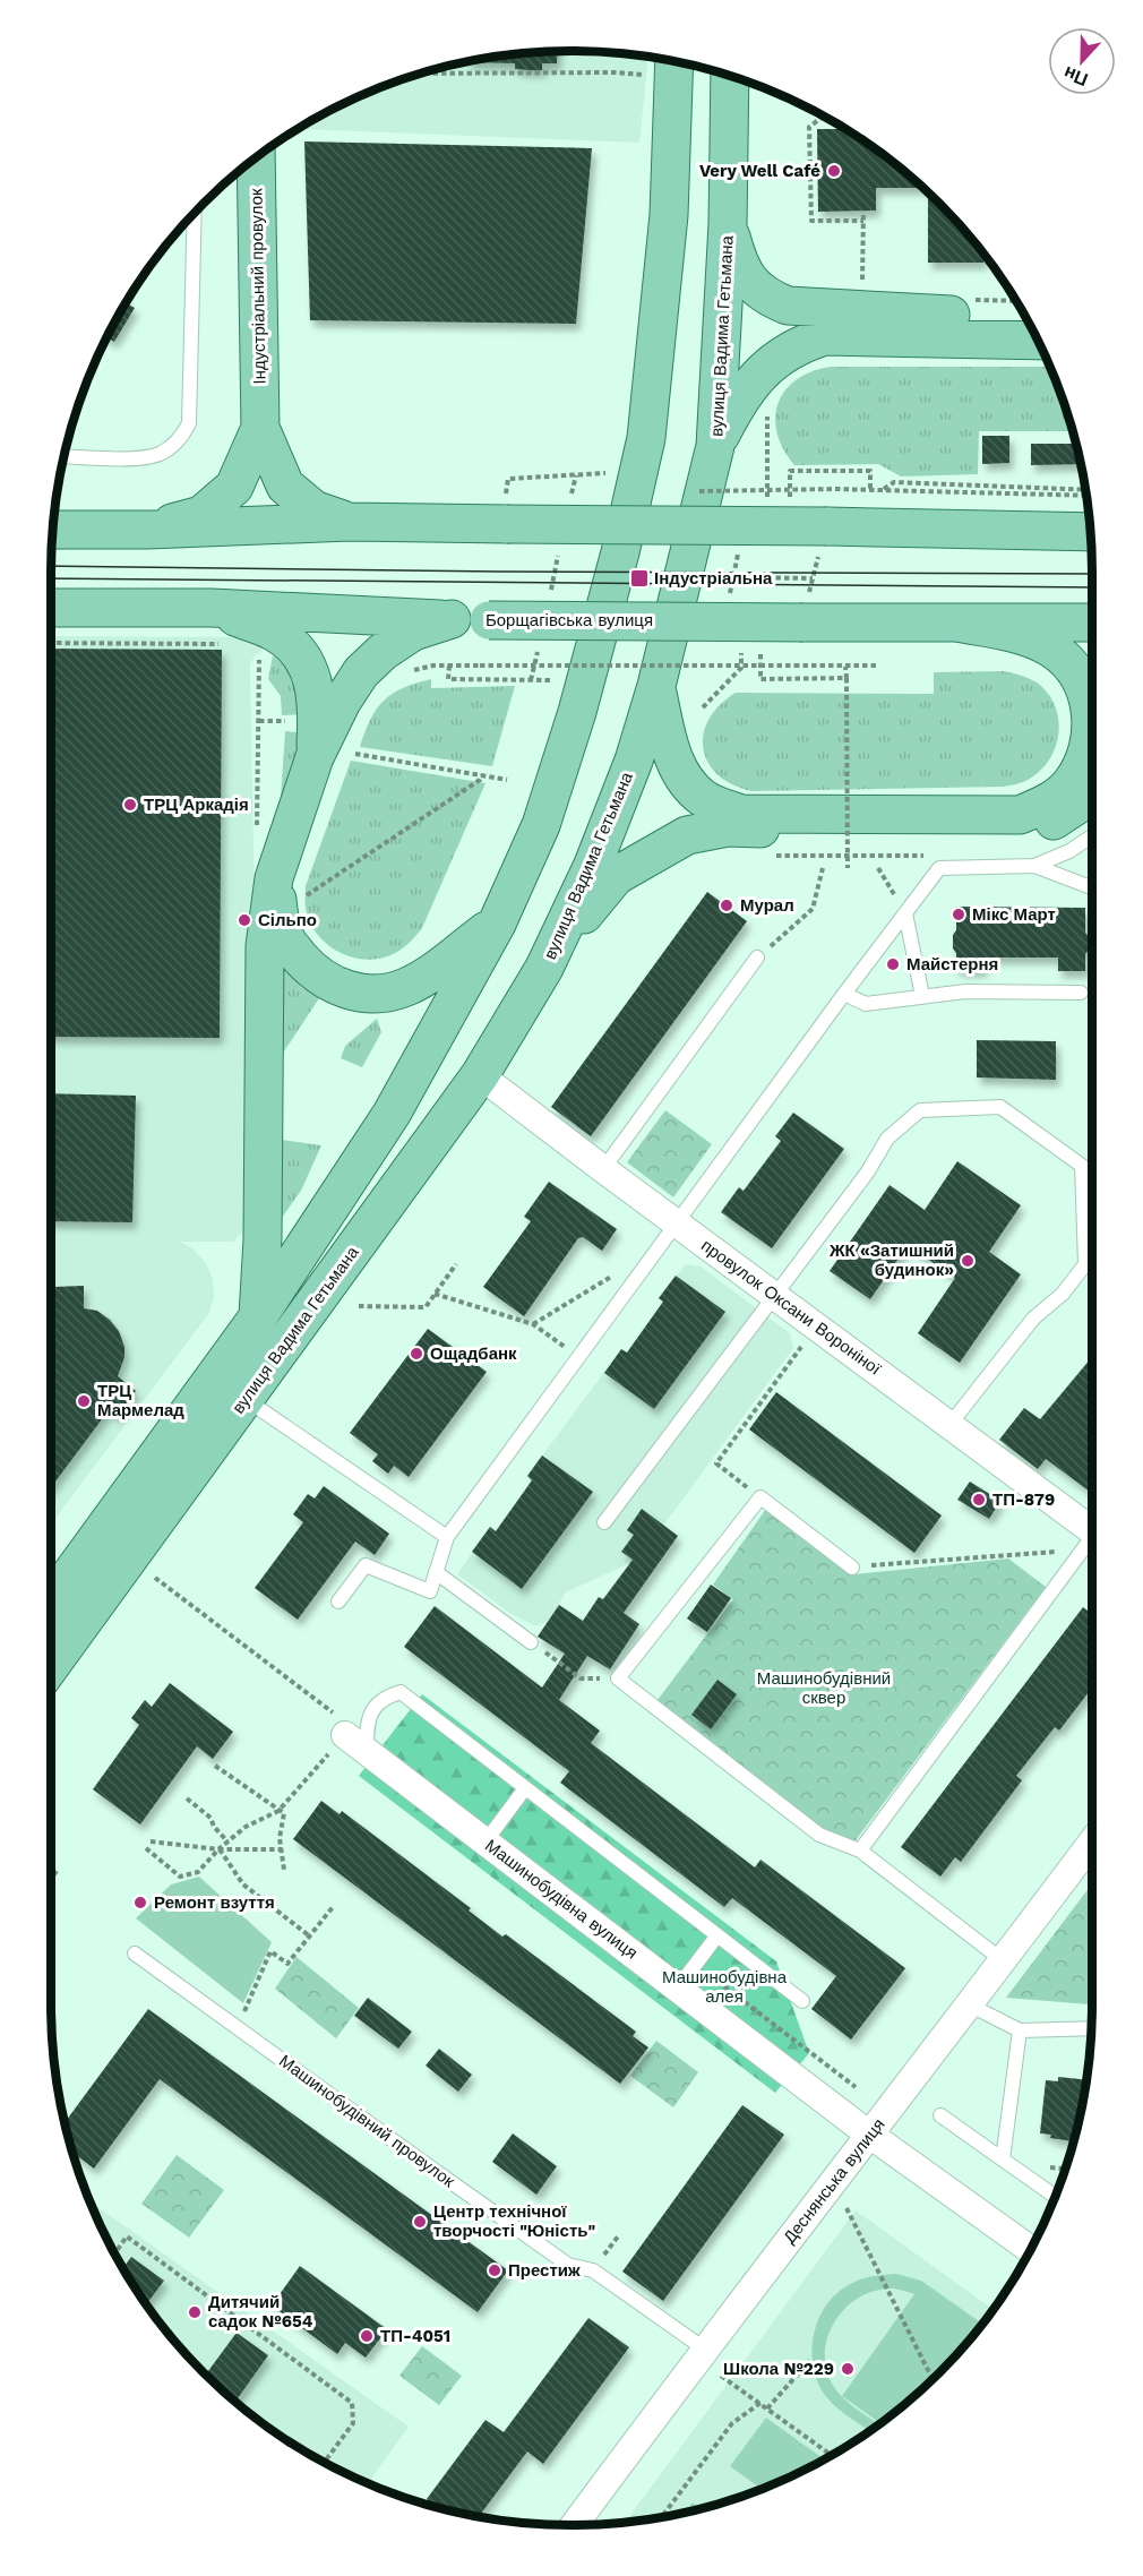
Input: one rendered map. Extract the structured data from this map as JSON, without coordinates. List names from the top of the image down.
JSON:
{
  "streets": {
    "main road": ["Індустріальний провулок", "вулиця Вадима Гетьмана", "Борщагівська вулиця"],
    "street": ["провулок Оксани Вороніної", "Машинобудівна вулиця", "Деснянська вулиця"],
    "lane": ["Машинобудівний провулок"]
  },
  "crossings": [
    ["вулиця Вадима Гетьмана", "провулок Оксани Вороніної"],
    ["Машинобудівна вулиця", "Деснянська вулиця"],
    ["Машинобудівний провулок", "Деснянська вулиця"]
  ],
  "parks": ["Машинобудівний сквер", "Машинобудівна алея"],
  "places": {
    "other": [
      "Very Well Café",
      "ТРЦ Аркадія",
      "Мурал",
      "Мікс Март",
      "Сільпо",
      "Майстерня",
      "ЖК «Затишний будинок»",
      "Ощадбанк",
      "ТРЦ Мармелад",
      "ТП-879",
      "Ремонт взуття",
      "Центр технічної творчості \"Юність\"",
      "Престиж",
      "Дитячий садок №654",
      "ТП-4051",
      "Школа №229"
    ],
    "transit": ["Індустріальна"]
  },
  "north": "bottom"
}
